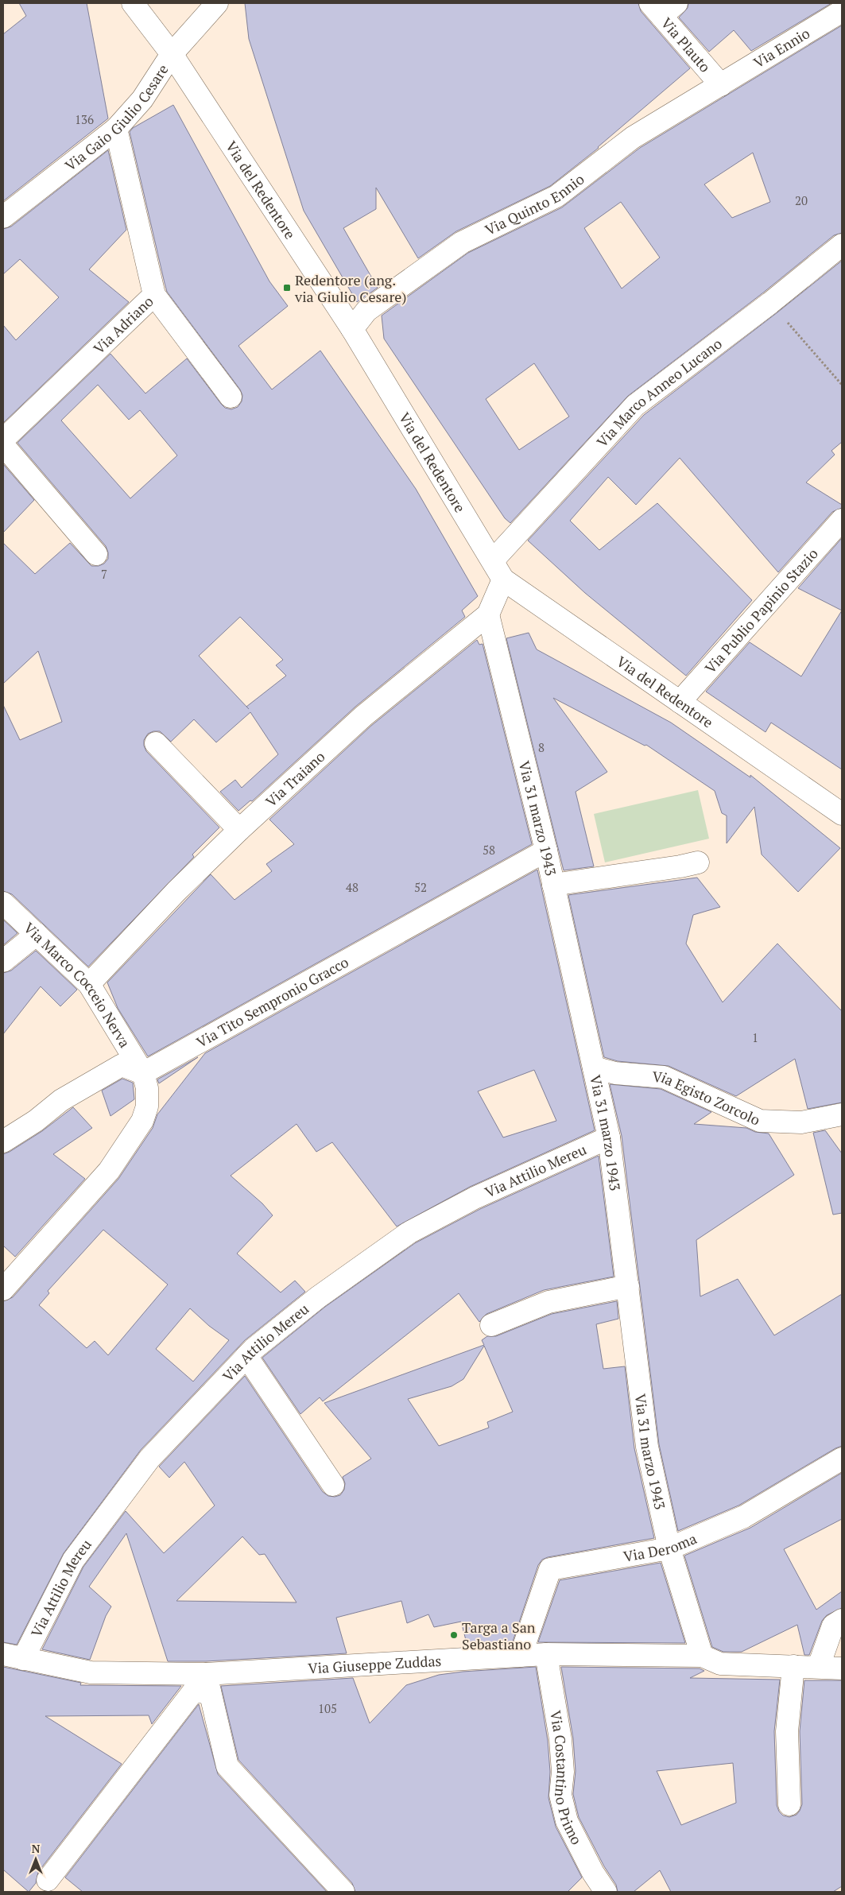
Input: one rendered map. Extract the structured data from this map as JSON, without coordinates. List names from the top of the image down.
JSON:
{
  "streets": {
    "street": [
      "Via Plauto",
      "Via Ennio",
      "Via Gaio Giulio Cesare",
      "Via del Redentore",
      "Via Quinto Ennio",
      "Via Adriano",
      "Via Marco Anneo Lucano",
      "Via Publio Papinio Stazio",
      "Via Traiano",
      "Via 31 marzo 1943",
      "Via Marco Cocceio Nerva",
      "Via Tito Sempronio Gracco",
      "Via Egisto Zorcolo",
      "Via Attilio Mereu",
      "Via Deroma",
      "Via Giuseppe Zuddas",
      "Via Costantino Primo"
    ]
  },
  "crossings": [
    ["Via Plauto", "Via Ennio"],
    ["Via Plauto", "Via Quinto Ennio"],
    ["Via Ennio", "Via Quinto Ennio"],
    ["Via Gaio Giulio Cesare", "Via del Redentore"],
    ["Via Gaio Giulio Cesare", "Via Adriano"],
    ["Via del Redentore", "Via Quinto Ennio"],
    ["Via del Redentore", "Via Marco Anneo Lucano"],
    ["Via del Redentore", "Via Publio Papinio Stazio"],
    ["Via del Redentore", "Via Traiano"],
    ["Via Traiano", "Via 31 marzo 1943"],
    ["Via Traiano", "Via Marco Cocceio Nerva"],
    ["Via 31 marzo 1943", "Via Tito Sempronio Gracco"],
    ["Via 31 marzo 1943", "Via Egisto Zorcolo"],
    ["Via 31 marzo 1943", "Via Attilio Mereu"],
    ["Via 31 marzo 1943", "Via Deroma"],
    ["Via 31 marzo 1943", "Via Giuseppe Zuddas"],
    ["Via Marco Cocceio Nerva", "Via Tito Sempronio Gracco"],
    ["Via Attilio Mereu", "Via Giuseppe Zuddas"],
    ["Via Deroma", "Via Giuseppe Zuddas"],
    ["Via Giuseppe Zuddas", "Via Costantino Primo"]
  ],
  "places": {
    "transit": ["Redentore (ang. via Giulio Cesare)"],
    "other": ["Targa a San Sebastiano"]
  },
  "house_numbers": [
    "136",
    "20",
    "7",
    "8",
    "58",
    "48",
    "52",
    "1",
    "105"
  ],
  "north": "top"
}
